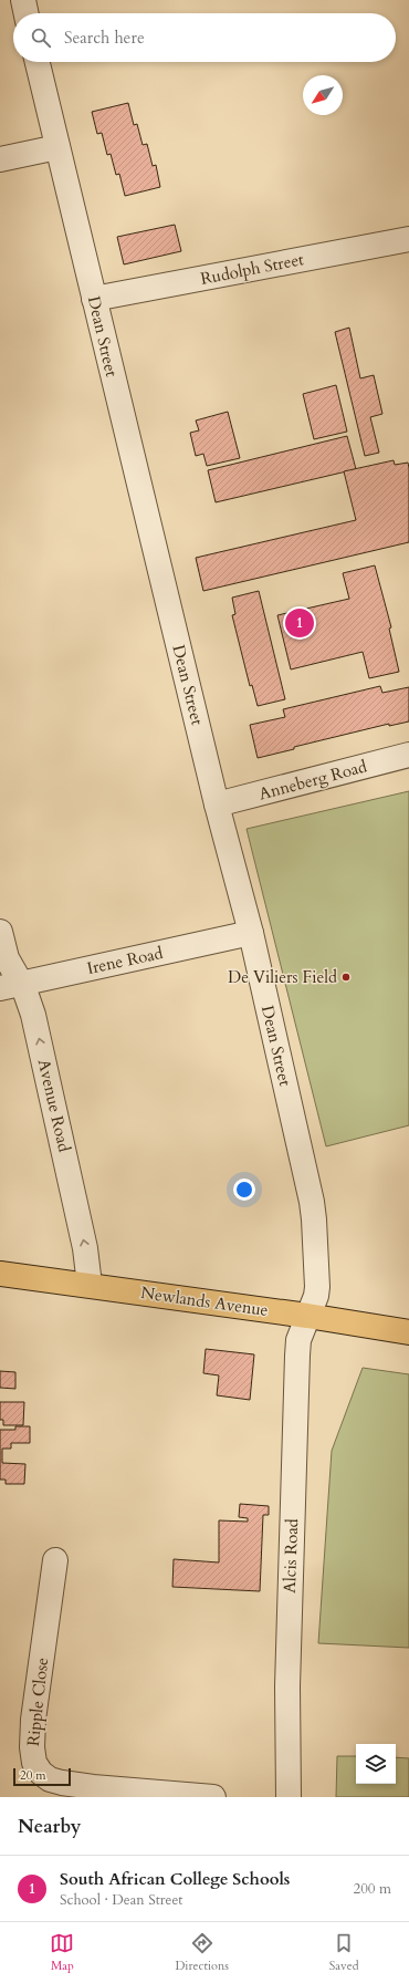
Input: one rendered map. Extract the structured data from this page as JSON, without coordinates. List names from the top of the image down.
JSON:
{
  "streets": {
    "main road": ["Newlands Avenue"],
    "street": [
      "Rudolph Street",
      "Dean Street",
      "Anneberg Road",
      "Irene Road",
      "Avenue Road",
      "Alcis Road",
      "Ripple Close"
    ]
  },
  "crossings": [
    ["Rudolph Street", "Dean Street"],
    ["Dean Street", "Anneberg Road"],
    ["Dean Street", "Irene Road"],
    ["Dean Street", "Newlands Avenue"],
    ["Dean Street", "Alcis Road"],
    ["Irene Road", "Avenue Road"],
    ["Avenue Road", "Newlands Avenue"],
    ["Newlands Avenue", "Alcis Road"]
  ],
  "one_way": ["Avenue Road"],
  "places": ["De Viliers Field"],
  "scale_bar": "20 m",
  "north": "bottom left",
  "page": {
    "search": "Search here",
    "pins": "1",
    "scale": "20 m",
    "heading": "Nearby",
    "list": [
      {
        "mark": "1",
        "name": "South African College Schools",
        "note": "School · Dean Street",
        "value": "200 m"
      }
    ],
    "nav": ["Map", "Directions", "Saved"]
  }
}
